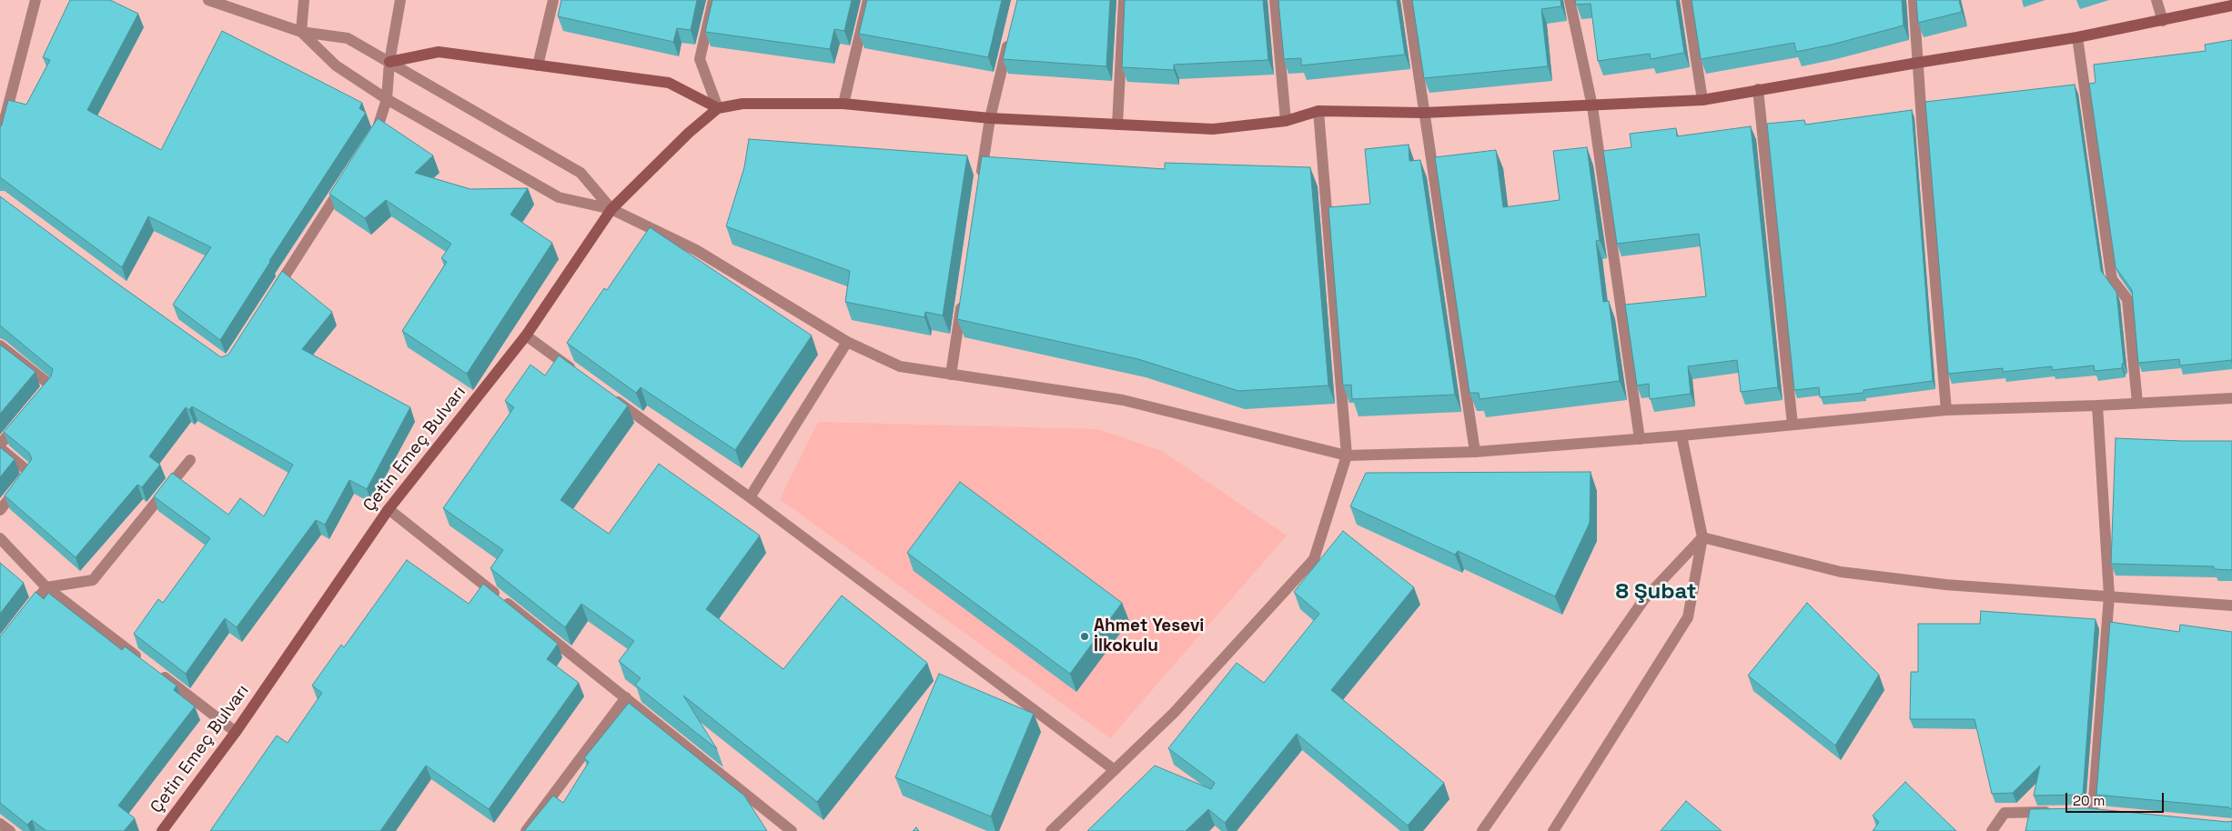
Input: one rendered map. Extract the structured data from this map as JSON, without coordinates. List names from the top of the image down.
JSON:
{
  "streets": {
    "main road": ["Çetin Emeç Bulvarı"]
  },
  "districts": ["8 Şubat"],
  "places": ["Ahmet Yesevi İlkokulu"],
  "scale_bar": "20 m"
}
